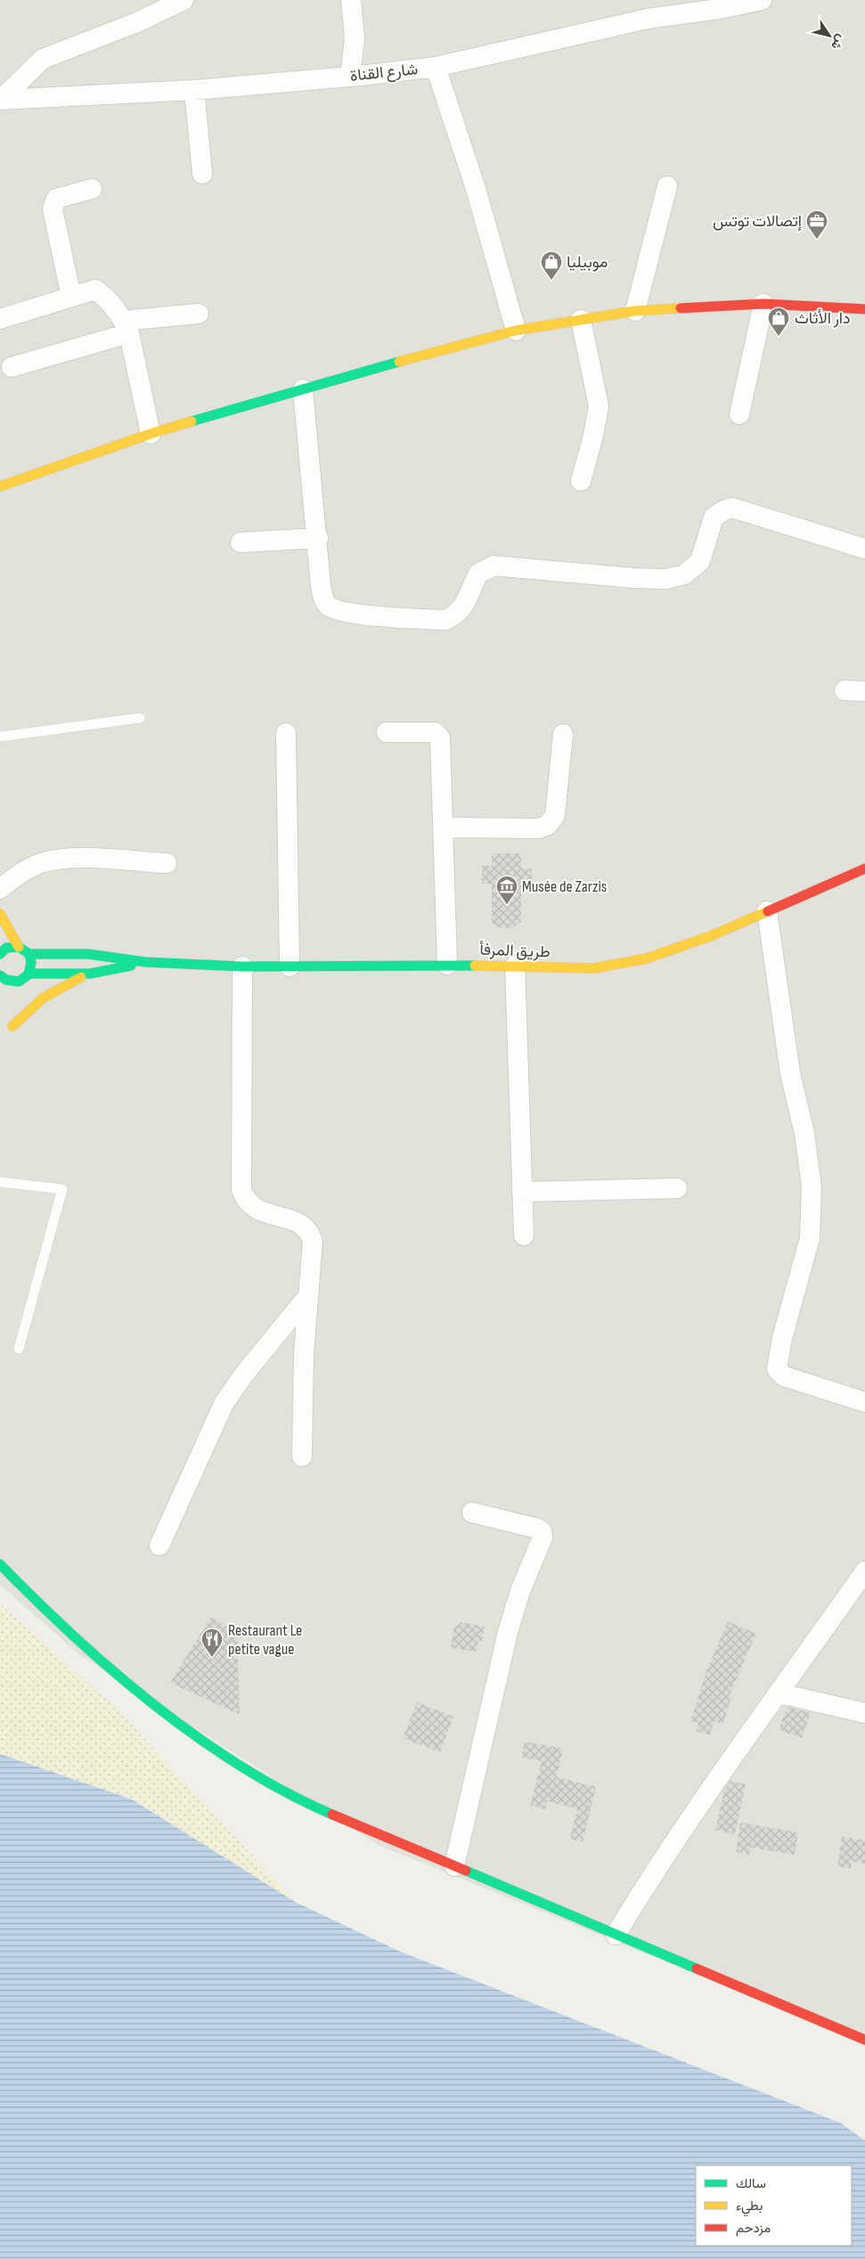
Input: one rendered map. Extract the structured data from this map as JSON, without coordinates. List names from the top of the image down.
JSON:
{
  "streets": {
    "street": ["شارع القناة", "طريق المرفأ"]
  },
  "places": {
    "office": ["إتصالات توتس"],
    "shop": ["موبيليا", "دار الأثاث"],
    "museum": ["Musée de Zarzis"],
    "restaurant": ["Restaurant Le petite vague"]
  },
  "legend": ["سالك", "بطيء", "مزدحم"],
  "north": "bottom right"
}
